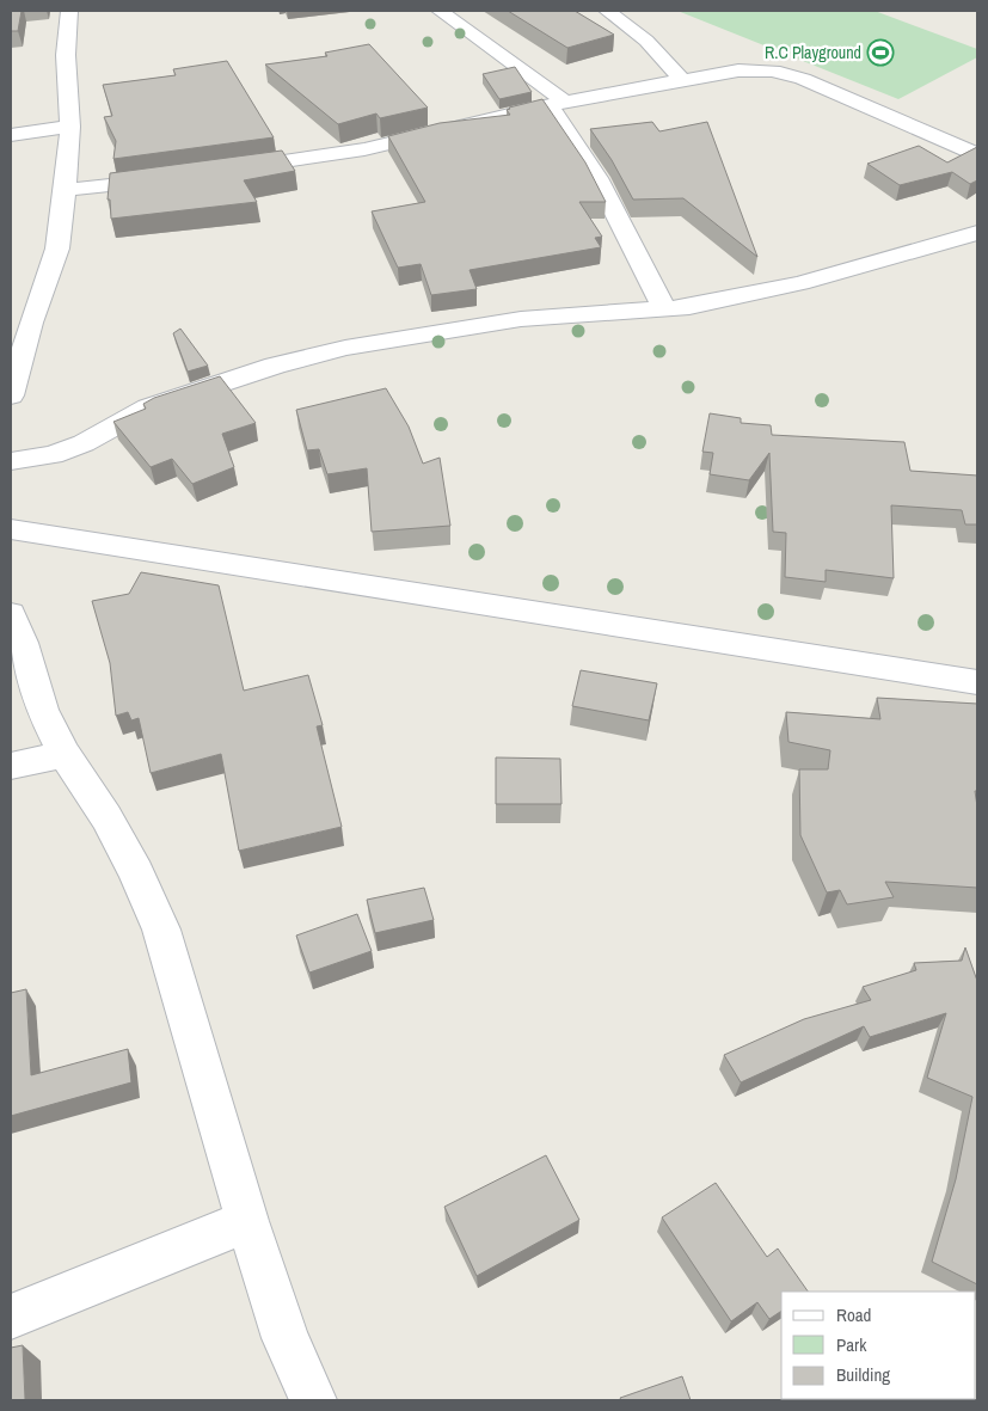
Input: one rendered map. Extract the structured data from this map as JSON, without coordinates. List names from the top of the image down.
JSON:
{
  "places": {
    "sports": ["R.C Playground"]
  },
  "legend": ["Road", "Park", "Building"]
}
